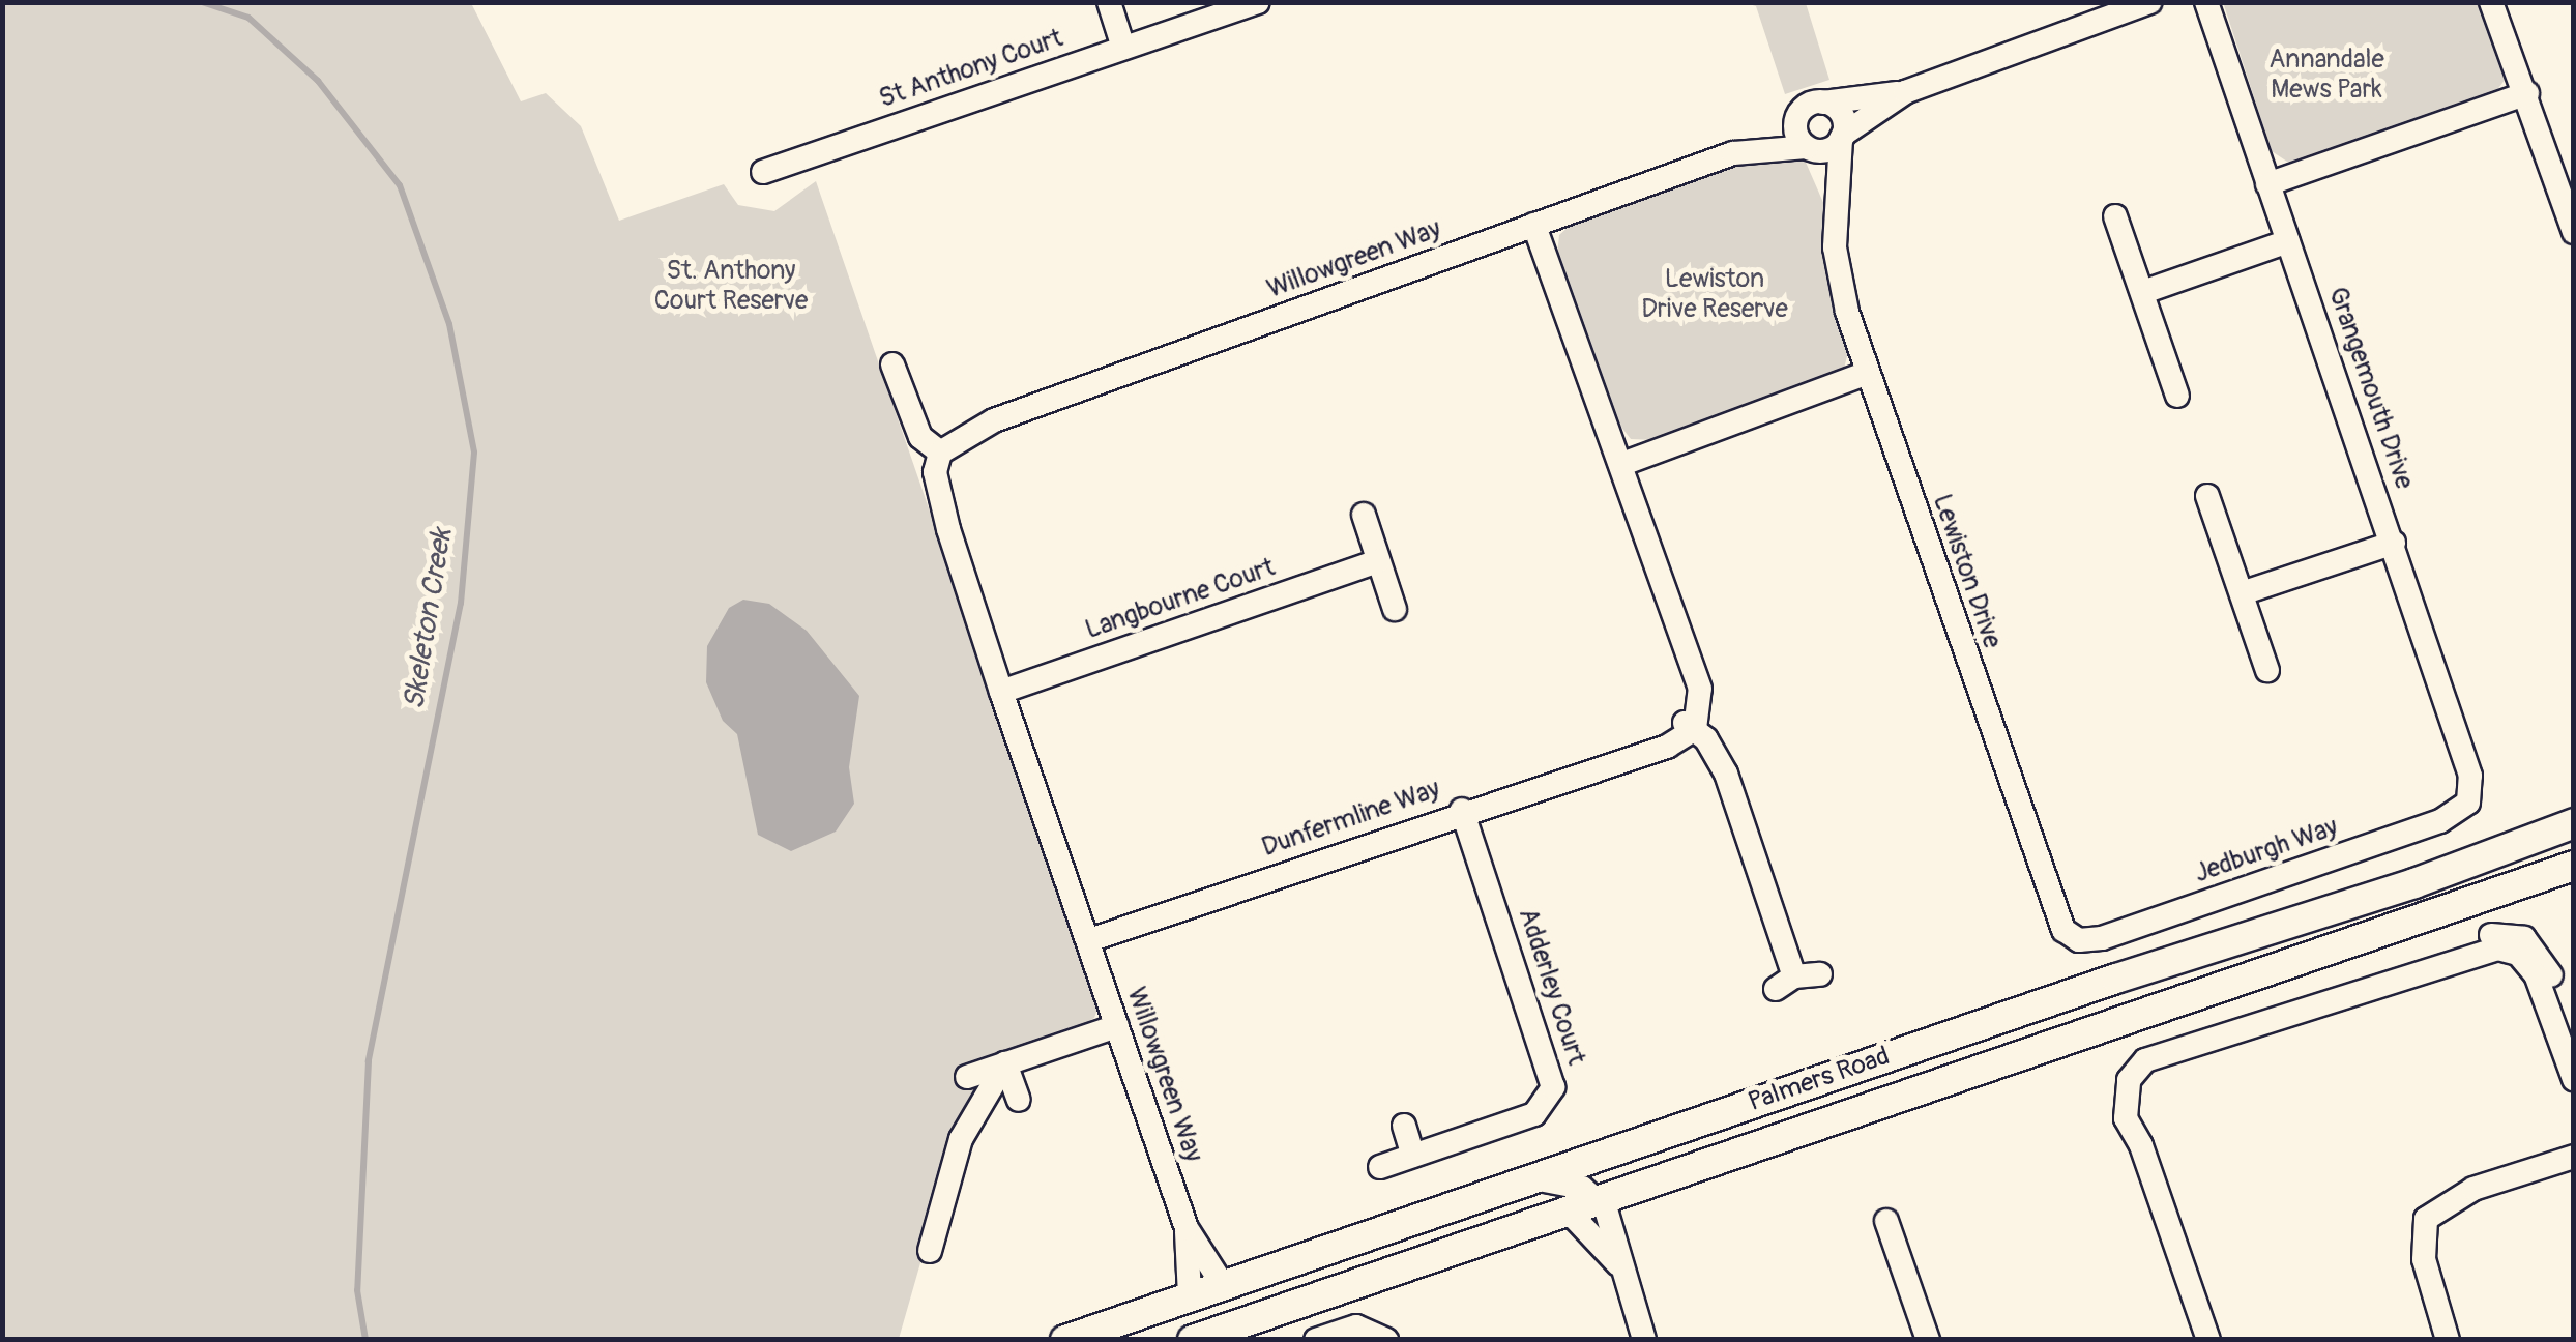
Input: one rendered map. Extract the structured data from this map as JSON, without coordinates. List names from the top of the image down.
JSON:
{
  "streets": {
    "main road": ["Palmers Road"],
    "street": [
      "St Anthony Court",
      "Willowgreen Way",
      "Grangemouth Drive",
      "Lewiston Drive",
      "Langbourne Court",
      "Dunfermline Way",
      "Jedburgh Way",
      "Adderley Court"
    ]
  },
  "crossings": [
    ["Willowgreen Way", "Lewiston Drive"],
    ["Willowgreen Way", "Langbourne Court"],
    ["Willowgreen Way", "Dunfermline Way"],
    ["Willowgreen Way", "Palmers Road"],
    ["Grangemouth Drive", "Jedburgh Way"],
    ["Lewiston Drive", "Jedburgh Way"],
    ["Dunfermline Way", "Adderley Court"]
  ],
  "water": ["Skeleton Creek"],
  "parks": ["Annandale Mews Park", "St. Anthony Court Reserve", "Lewiston Drive Reserve"]
}
